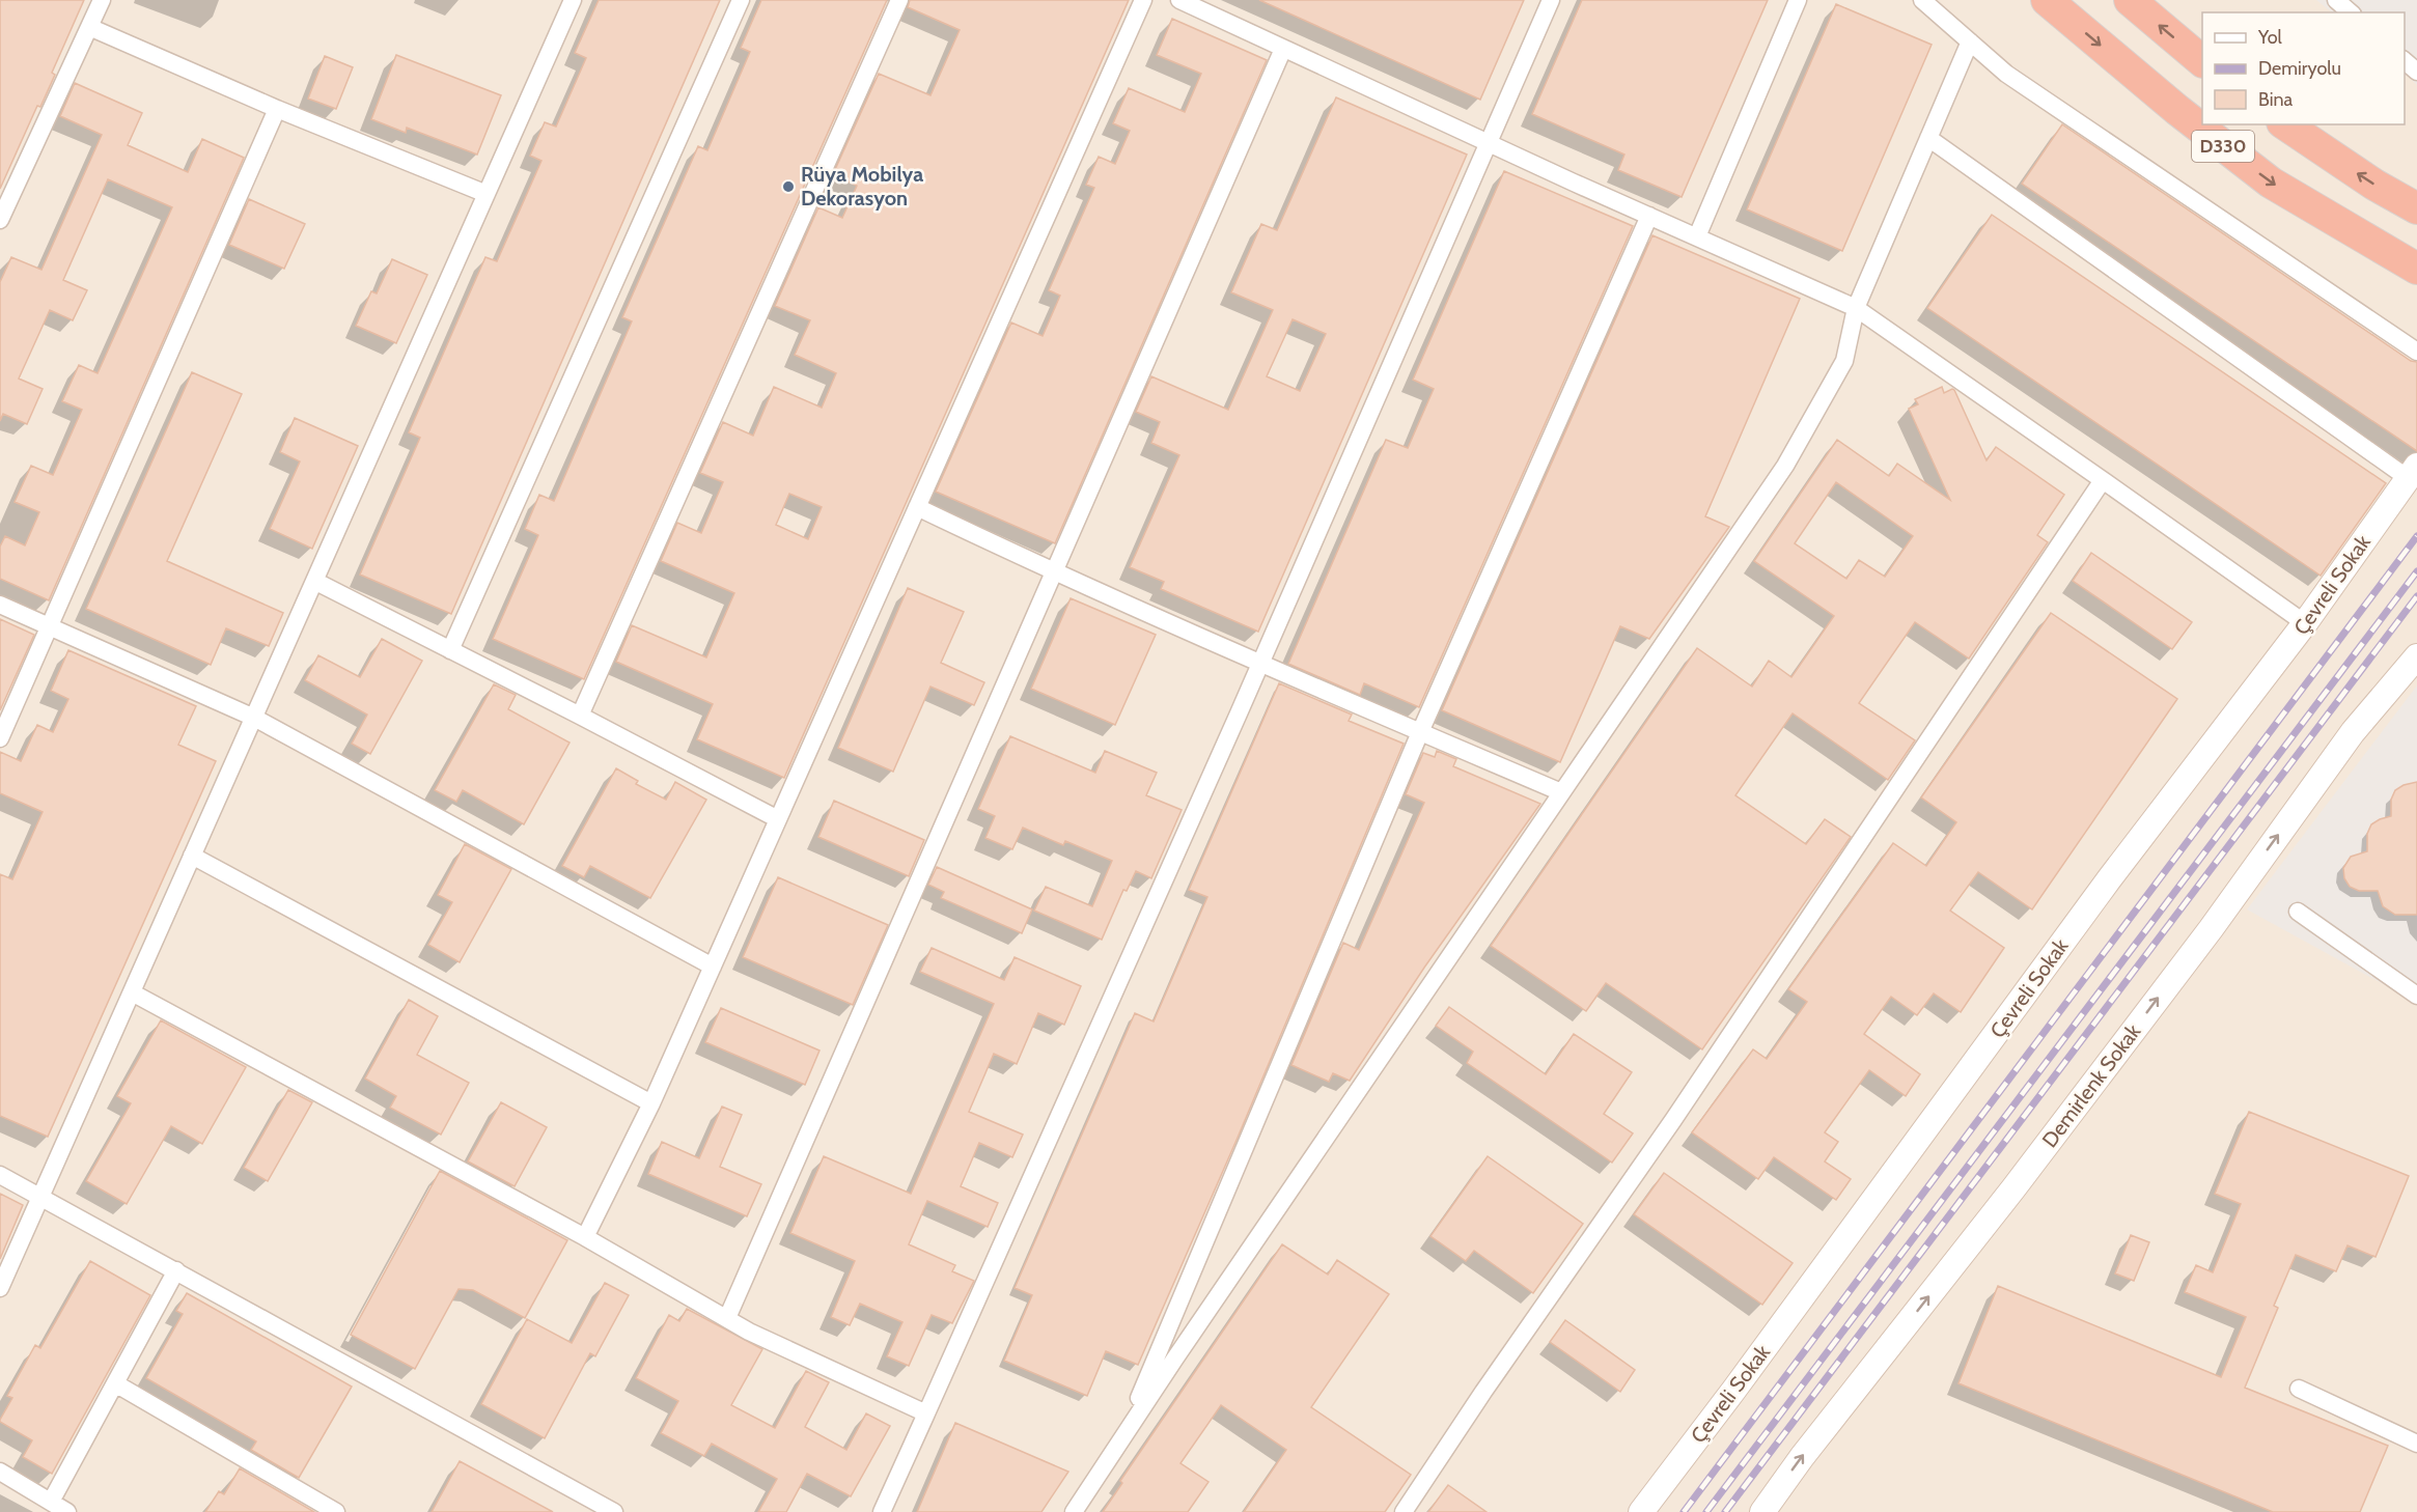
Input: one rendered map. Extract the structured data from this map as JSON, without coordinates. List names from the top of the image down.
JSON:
{
  "streets": {
    "highway": ["D330"],
    "street": ["Çevreli Sokak", "Demirlenk Sokak"]
  },
  "one_way": ["Demirlenk Sokak"],
  "places": ["Rüya Mobilya Dekorasyon"],
  "legend": ["Yol", "Demiryolu", "Bina"]
}
